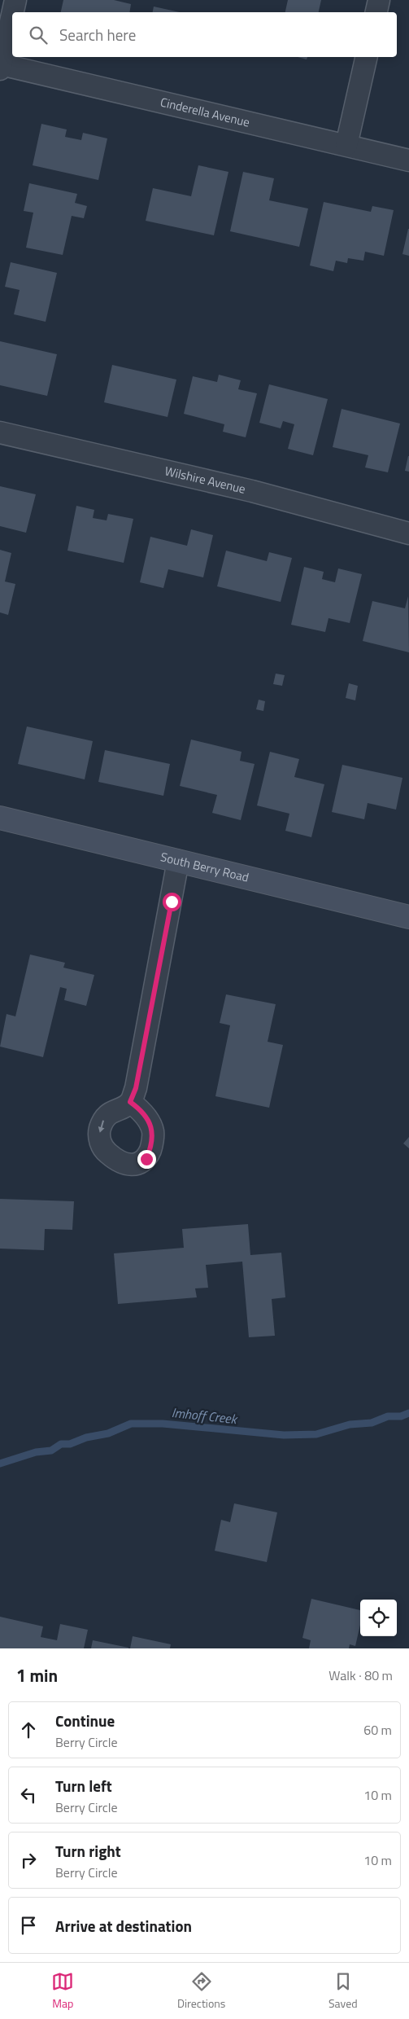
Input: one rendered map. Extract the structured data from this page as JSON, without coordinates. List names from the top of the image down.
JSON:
{
  "streets": {
    "street": ["Cinderella Avenue", "Wilshire Avenue", "South Berry Road"]
  },
  "water": ["Imhoff Creek"],
  "page": {
    "search": "Search here",
    "heading": ["1 min", "Walk · 80 m"],
    "list": [
      ["Continue", "Berry Circle", "60 m"],
      ["Turn left", "Berry Circle", "10 m"],
      ["Turn right", "Berry Circle", "10 m"],
      "Arrive at destination"
    ],
    "nav": ["Map", "Directions", "Saved"]
  }
}
